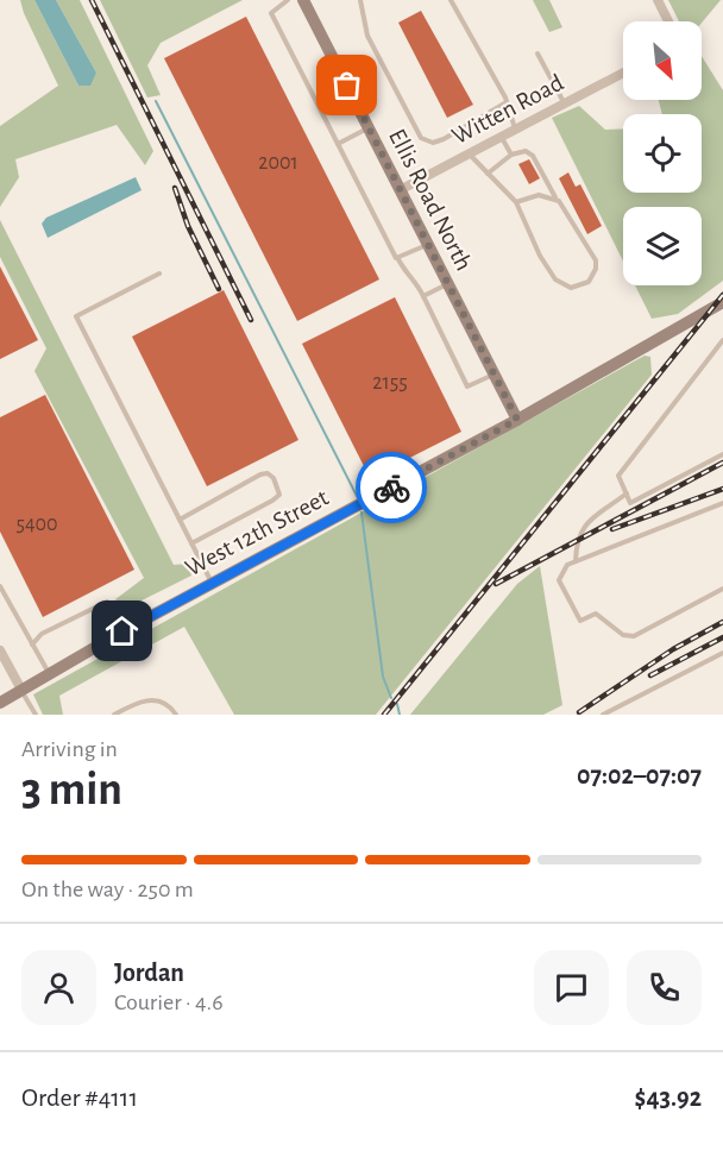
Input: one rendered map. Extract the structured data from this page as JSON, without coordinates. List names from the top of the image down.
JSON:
{
  "streets": {
    "street": ["Witten Road", "Ellis Road North", "West 12th Street"]
  },
  "crossings": [
    ["Witten Road", "Ellis Road North"],
    ["Ellis Road North", "West 12th Street"]
  ],
  "house_numbers": ["2001", "2155", "5400"],
  "north": "bottom right",
  "page": {
    "heading": ["3 min", "Arriving in", "07:02–07:07"],
    "panel": [
      "Jordan",
      "Courier · 4.6",
      "Order #4111",
      "$43.92"
    ],
    "bar": "On the way · 250 m"
  }
}
